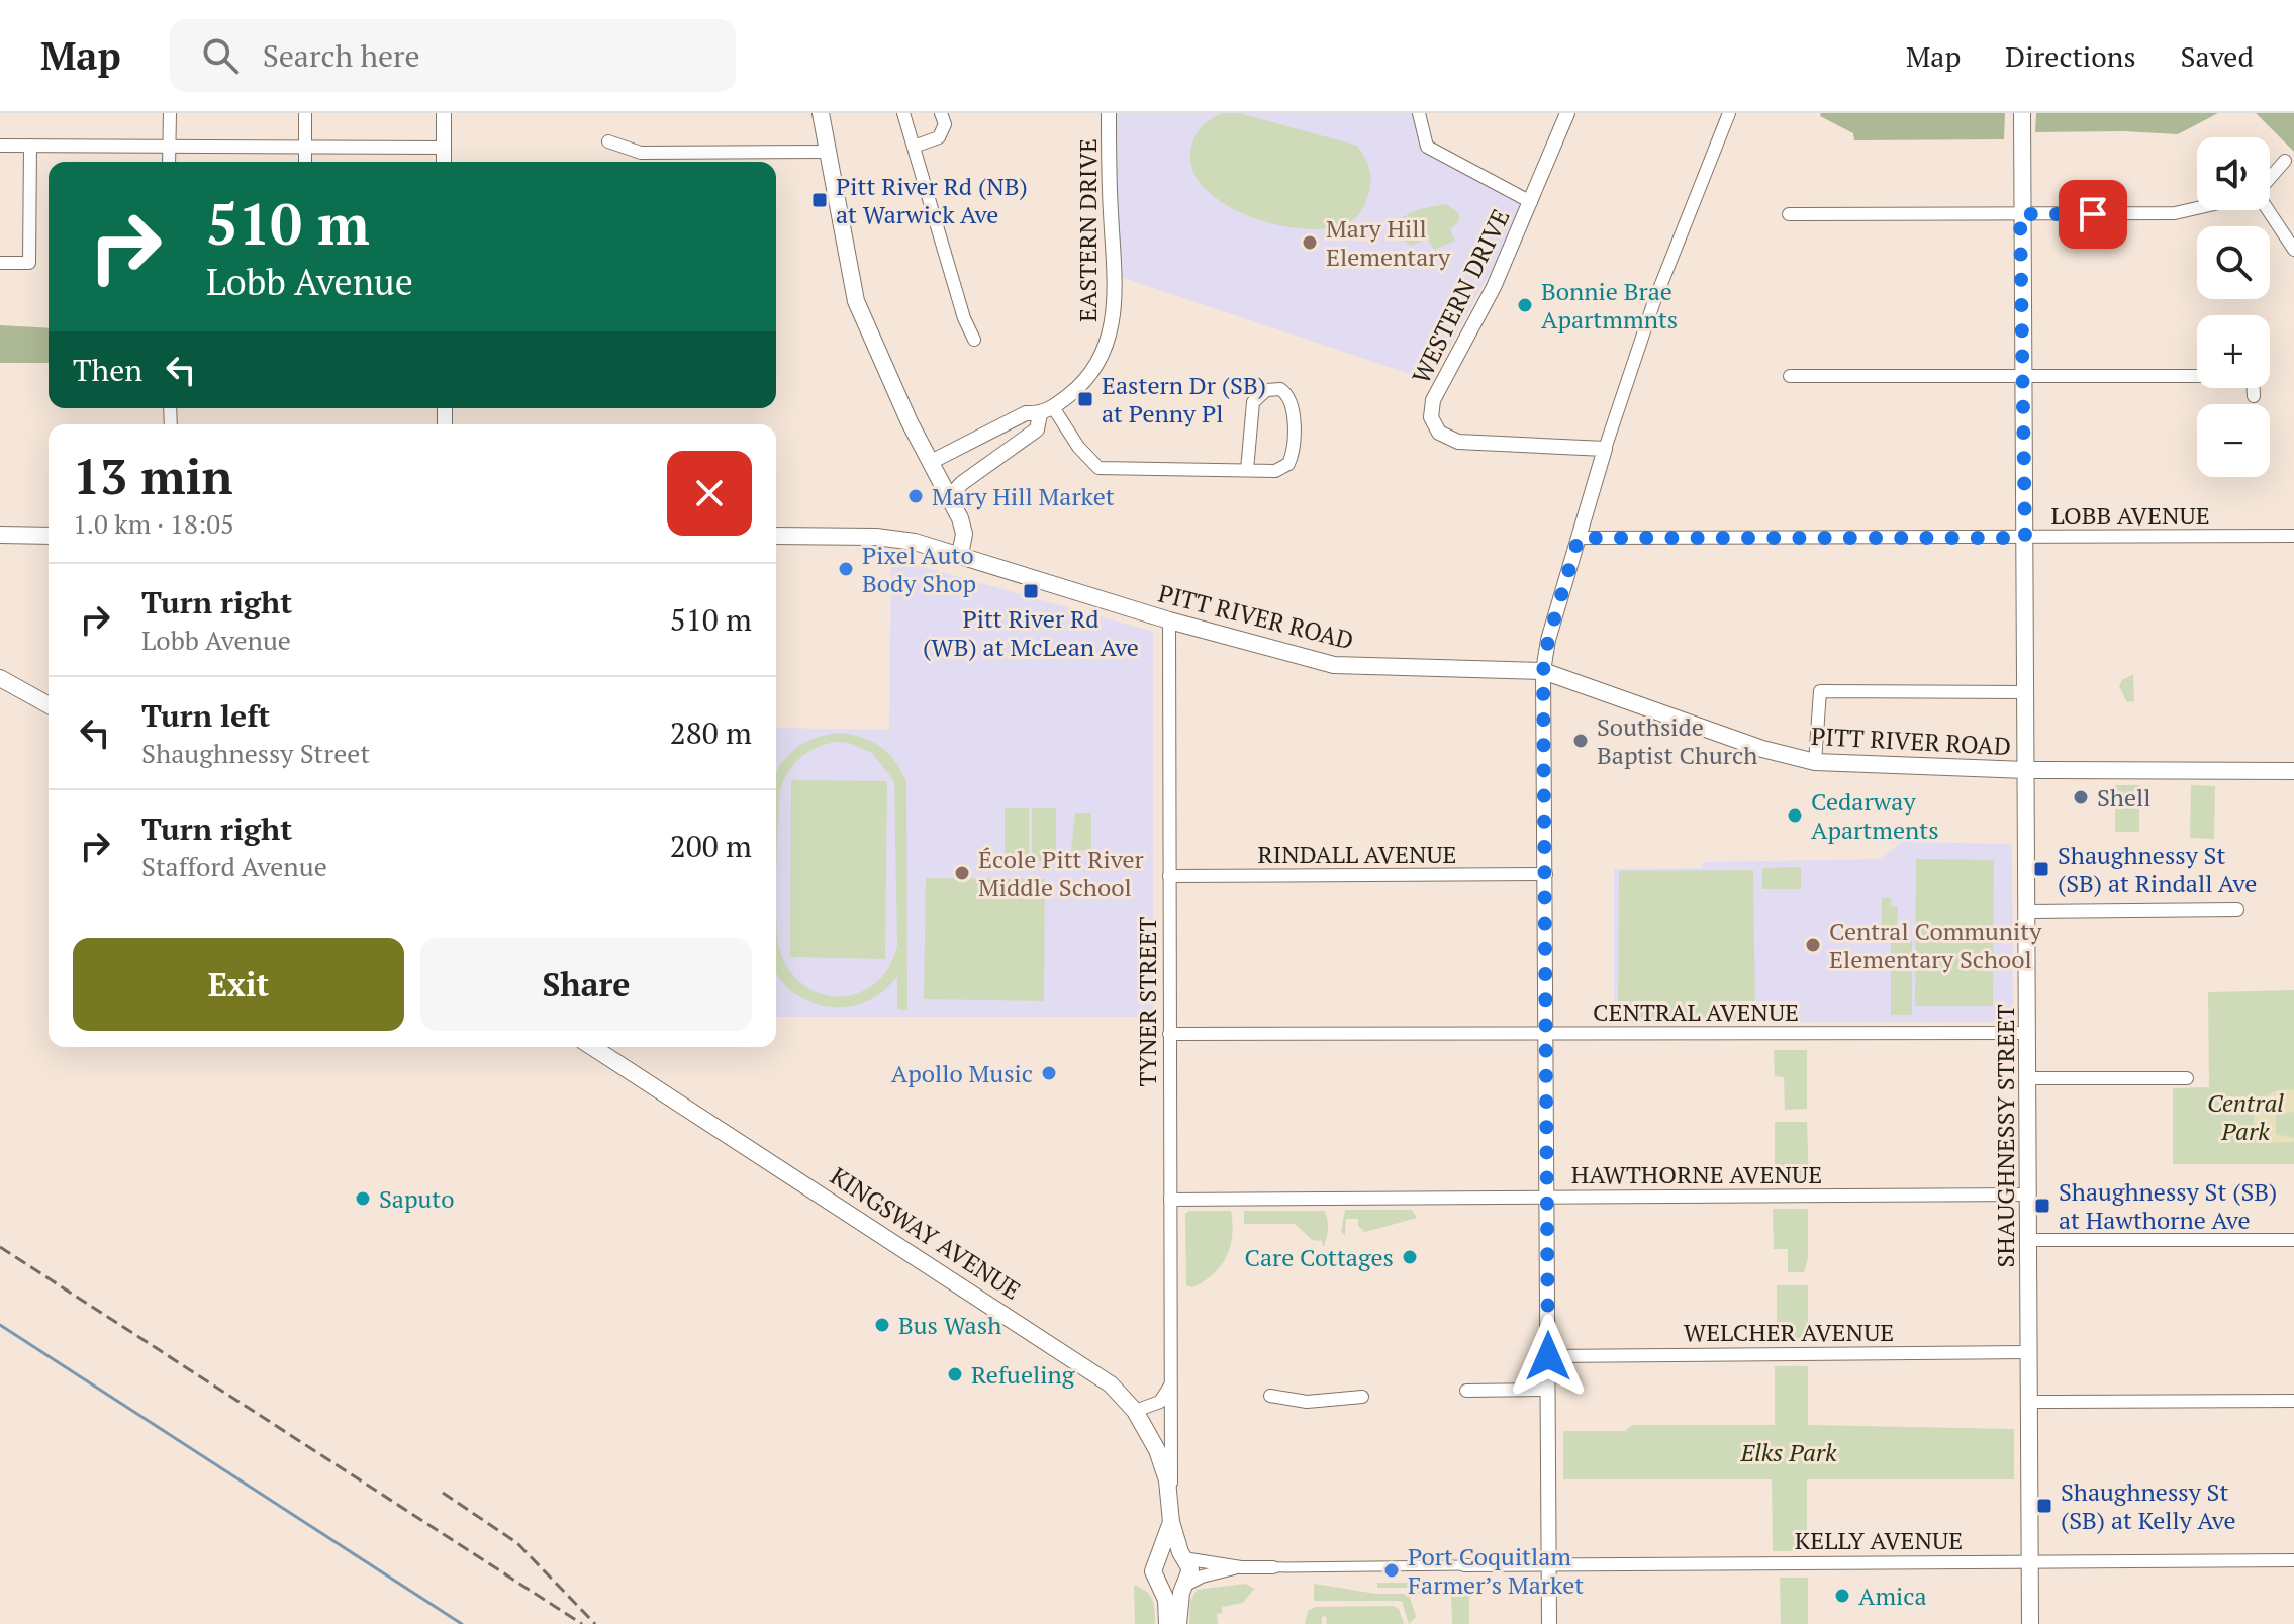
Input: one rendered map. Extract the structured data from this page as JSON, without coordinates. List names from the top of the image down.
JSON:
{
  "streets": {
    "main road": ["PITT RIVER ROAD", "SHAUGHNESSY STREET", "KINGSWAY AVENUE"],
    "street": [
      "EASTERN DRIVE",
      "WESTERN DRIVE",
      "LOBB AVENUE",
      "RINDALL AVENUE",
      "TYNER STREET",
      "CENTRAL AVENUE",
      "HAWTHORNE AVENUE",
      "WELCHER AVENUE",
      "KELLY AVENUE"
    ]
  },
  "crossings": [
    ["LOBB AVENUE", "SHAUGHNESSY STREET"],
    ["PITT RIVER ROAD", "TYNER STREET"],
    ["PITT RIVER ROAD", "SHAUGHNESSY STREET"],
    ["RINDALL AVENUE", "TYNER STREET"],
    ["TYNER STREET", "CENTRAL AVENUE"],
    ["TYNER STREET", "HAWTHORNE AVENUE"],
    ["TYNER STREET", "KINGSWAY AVENUE"],
    ["CENTRAL AVENUE", "SHAUGHNESSY STREET"],
    ["SHAUGHNESSY STREET", "HAWTHORNE AVENUE"],
    ["SHAUGHNESSY STREET", "WELCHER AVENUE"],
    ["SHAUGHNESSY STREET", "KELLY AVENUE"]
  ],
  "parks": ["Central Park", "Elks Park"],
  "places": {
    "transit": [
      "Pitt River Rd (NB) at Warwick Ave",
      "Eastern Dr (SB) at Penny Pl",
      "Pitt River Rd (WB) at McLean Ave",
      "Shaughnessy St (SB) at Rindall Ave",
      "Shaughnessy St (SB) at Hawthorne Ave",
      "Shaughnessy St (SB) at Kelly Ave"
    ],
    "other": [
      "Mary Hill Elementary",
      "Bonnie Brae Apartmmnts",
      "Mary Hill Market",
      "Pixel Auto Body Shop",
      "Southside Baptist Church",
      "Shell",
      "Cedarway Apartments",
      "École Pitt River Middle School",
      "Central Community Elementary School",
      "Apollo Music",
      "Saputo",
      "Care Cottages",
      "Bus Wash",
      "Refueling",
      "Port Coquitlam Farmer’s Market",
      "Amica"
    ]
  },
  "page": {
    "header": "Map",
    "search": "Search here",
    "nav": ["Map", "Directions", "Saved"],
    "map_buttons": ["+", "−"],
    "turn": ["510 m", "Lobb Avenue"],
    "then": "Then",
    "heading": ["13 min", "1.0 km · 18:05"],
    "list": [
      {
        "name": "Turn right",
        "note": "Lobb Avenue",
        "value": "510 m"
      },
      {
        "name": "Turn left",
        "note": "Shaughnessy Street",
        "value": "280 m"
      },
      {
        "name": "Turn right",
        "note": "Stafford Avenue",
        "value": "200 m"
      }
    ],
    "buttons": ["Exit", "Share"]
  }
}
